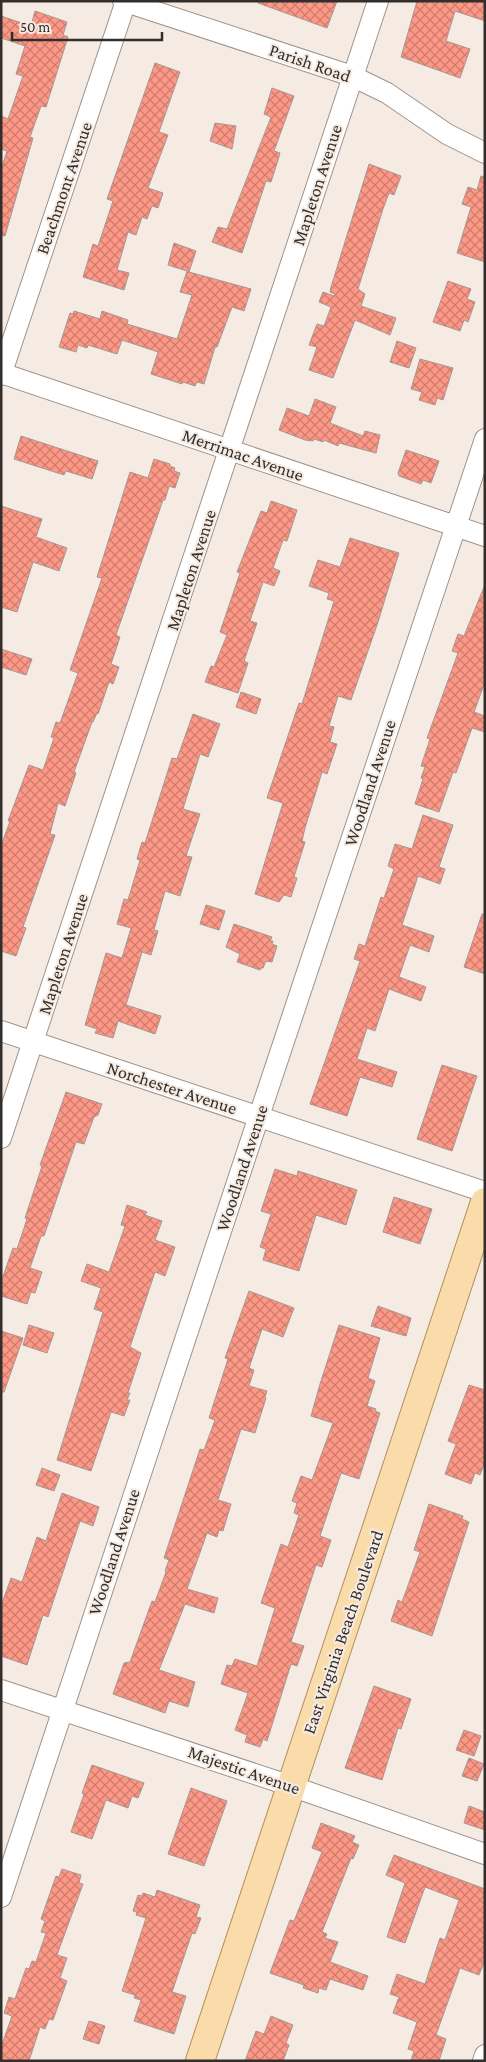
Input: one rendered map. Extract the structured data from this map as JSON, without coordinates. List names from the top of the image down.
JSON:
{
  "streets": {
    "main road": ["East Virginia Beach Boulevard"],
    "street": [
      "Parish Road",
      "Mapleton Avenue",
      "Beachmont Avenue",
      "Merrimac Avenue",
      "Woodland Avenue",
      "Norchester Avenue",
      "Majestic Avenue"
    ]
  },
  "crossings": [
    ["Parish Road", "Mapleton Avenue"],
    ["Parish Road", "Beachmont Avenue"],
    ["Mapleton Avenue", "Merrimac Avenue"],
    ["Mapleton Avenue", "Norchester Avenue"],
    ["Beachmont Avenue", "Merrimac Avenue"],
    ["Merrimac Avenue", "Woodland Avenue"],
    ["Woodland Avenue", "Norchester Avenue"],
    ["Woodland Avenue", "Majestic Avenue"],
    ["East Virginia Beach Boulevard", "Majestic Avenue"]
  ],
  "scale_bar": "50 m"
}
